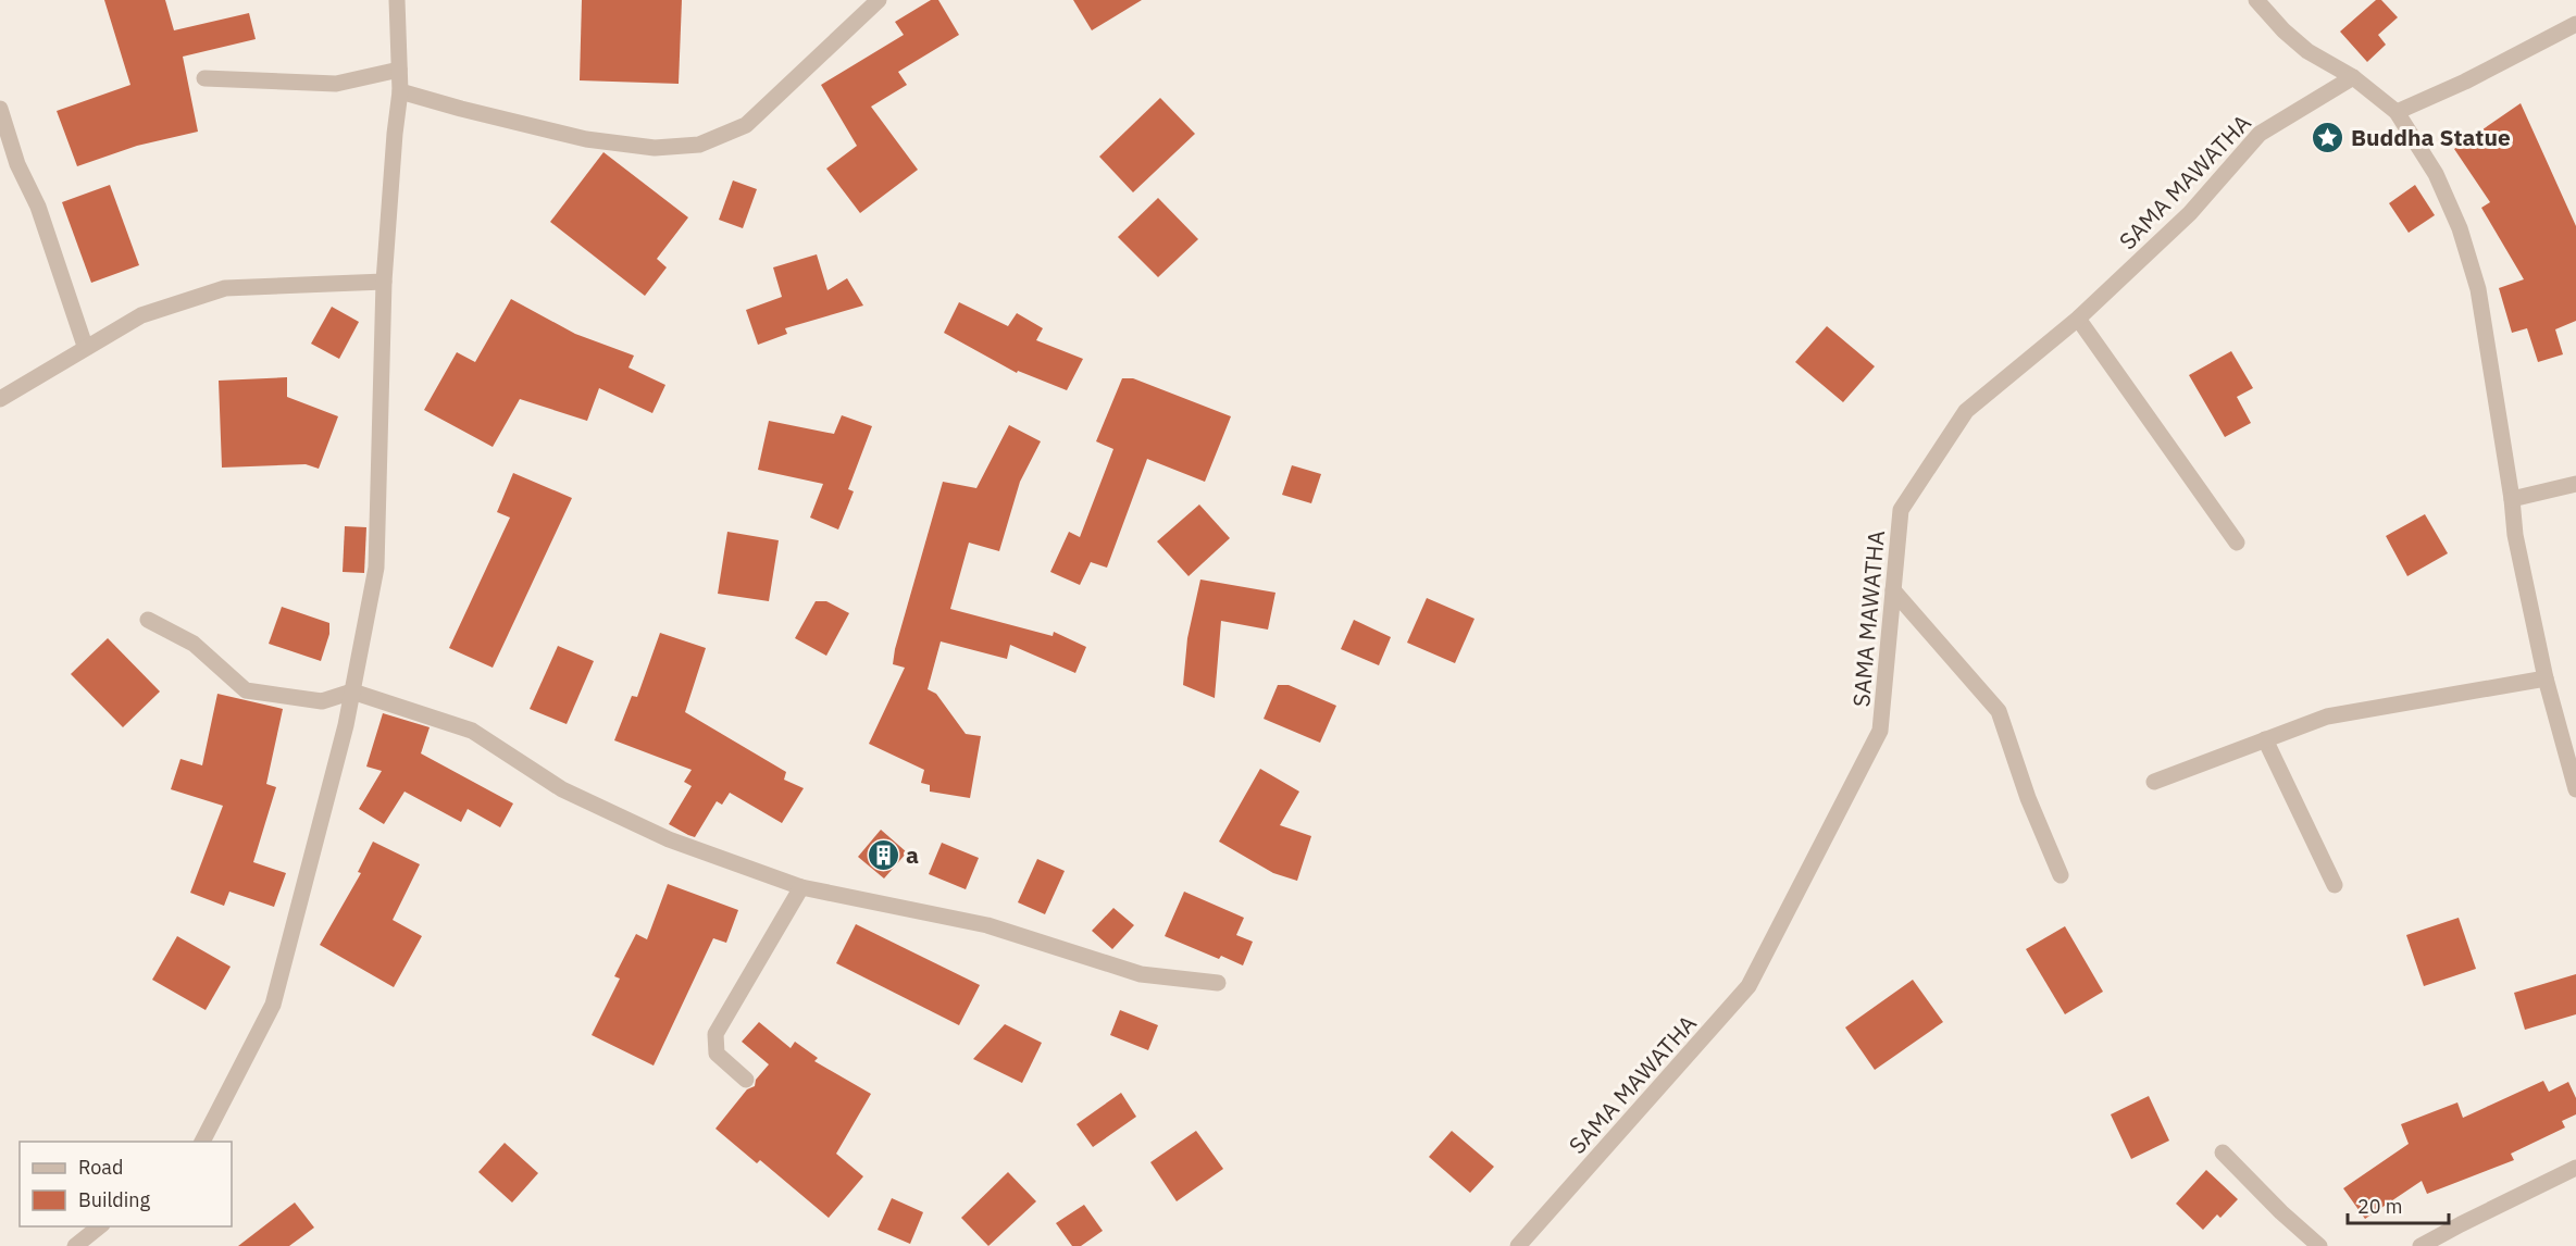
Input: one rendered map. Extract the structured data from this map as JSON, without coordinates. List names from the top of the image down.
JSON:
{
  "streets": {
    "street": ["SAMA MAWATHA"]
  },
  "places": {
    "place": ["Buddha Statue"],
    "building": ["a"]
  },
  "legend": ["Road", "Building"],
  "scale_bar": "20 m"
}
